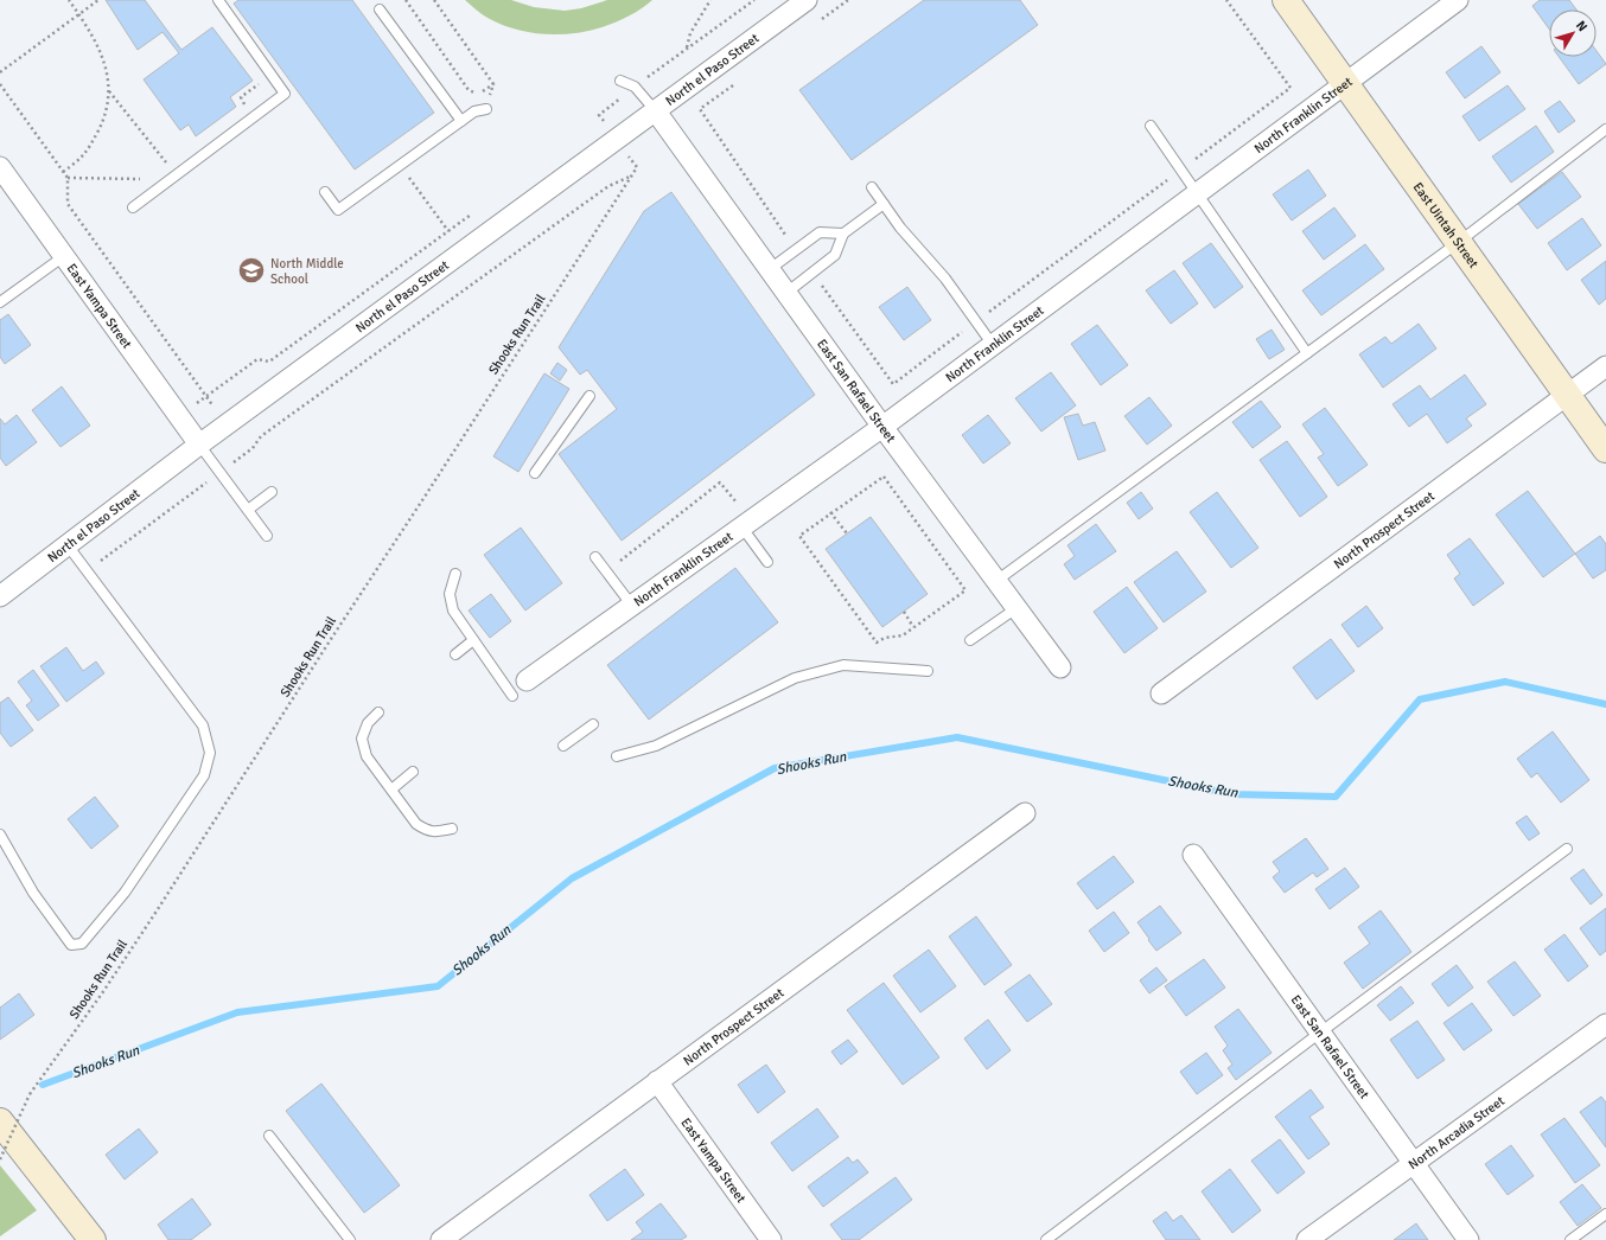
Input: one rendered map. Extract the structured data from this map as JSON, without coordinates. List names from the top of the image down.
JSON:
{
  "streets": {
    "main road": ["East Uintah Street"],
    "street": [
      "North el Paso Street",
      "North Franklin Street",
      "East Yampa Street",
      "East San Rafael Street",
      "North Prospect Street",
      "North Arcadia Street"
    ],
    "path": ["Shooks Run Trail"]
  },
  "crossings": [
    ["North el Paso Street", "East Yampa Street"],
    ["North el Paso Street", "East San Rafael Street"],
    ["North Franklin Street", "East Uintah Street"],
    ["North Franklin Street", "East San Rafael Street"],
    ["East Uintah Street", "North Prospect Street"],
    ["East Yampa Street", "North Prospect Street"],
    ["East San Rafael Street", "North Arcadia Street"]
  ],
  "water": ["Shooks Run"],
  "places": {
    "school or university": ["North Middle School"]
  },
  "north": "top right"
}
